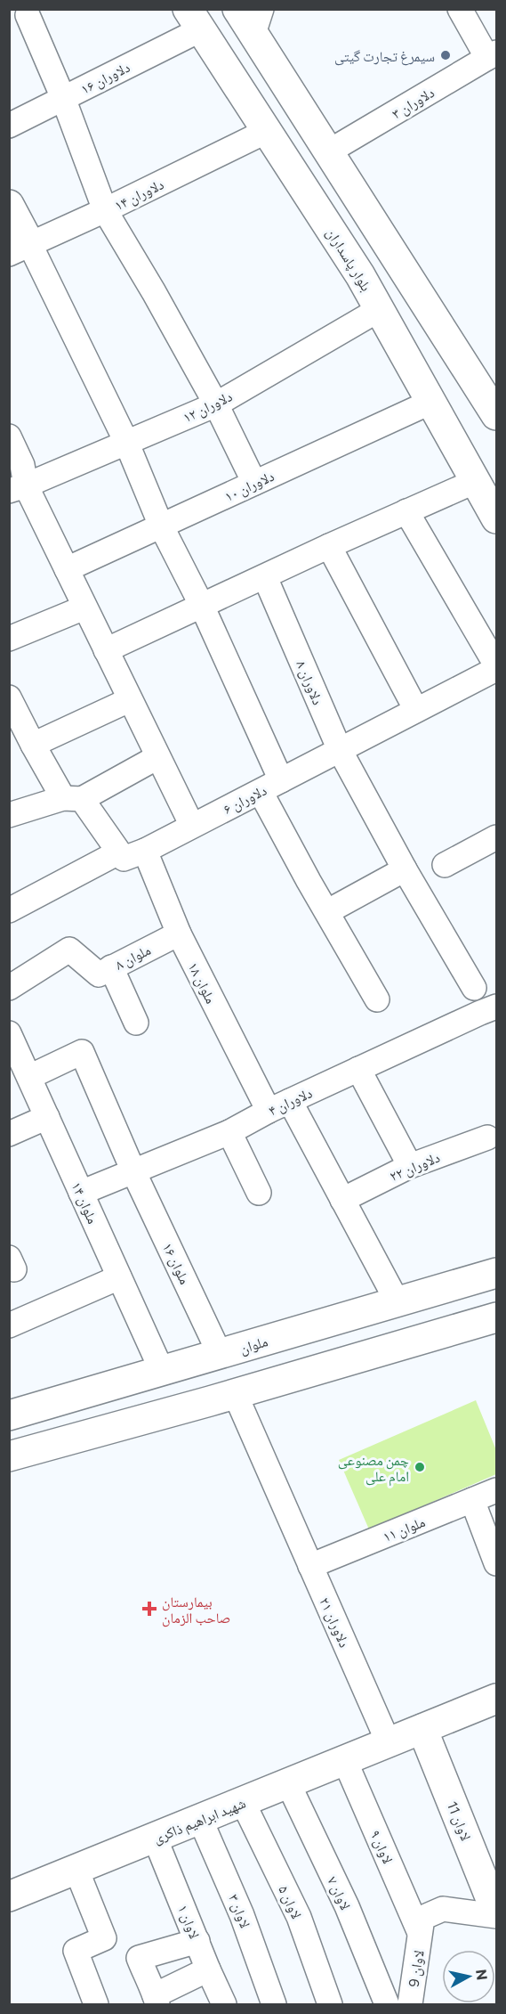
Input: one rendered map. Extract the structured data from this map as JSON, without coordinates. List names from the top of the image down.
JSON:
{
  "streets": {
    "main road": [
      "بلوار پاسداران",
      "ملوان",
      "شهید ابراهیم ذاکری",
      "لاوان 11"
    ],
    "street": [
      "دلاوران ۱۶",
      "دلاوران ۳",
      "دلاوران ۱۴",
      "دلاوران ۱۲",
      "دلاوران ۱۰",
      "دلاوران ۸",
      "دلاوران ۶",
      "ملوان ۸",
      "ملوان ۱۸",
      "دلاوران ۴",
      "دلاوران ۲۲",
      "ملوان ۱۴",
      "ملوان ۱۶",
      "ملوان ۱۱",
      "دلاوران ۲۱",
      "لاوان ۹",
      "لاوان ۷",
      "لاوان ۵",
      "لاوان ۳",
      "لاوان ۱",
      "لاوان 9"
    ]
  },
  "crossings": [
    ["دلاوران ۱۶", "بلوار پاسداران"],
    ["دلاوران ۱۴", "بلوار پاسداران"],
    ["بلوار پاسداران", "دلاوران ۱۲"],
    ["بلوار پاسداران", "دلاوران ۱۰"],
    ["دلاوران ۸", "دلاوران ۶"],
    ["دلاوران ۶", "ملوان ۱۸"],
    ["ملوان ۸", "ملوان ۱۸"],
    ["ملوان ۱۸", "دلاوران ۴"],
    ["ملوان ۱۸", "دلاوران ۲۲"],
    ["ملوان ۱۸", "ملوان"],
    ["دلاوران ۴", "ملوان ۱۴"],
    ["دلاوران ۴", "ملوان ۱۶"],
    ["ملوان ۱۴", "ملوان ۱۶"],
    ["ملوان ۱۴", "ملوان"],
    ["ملوان ۱۶", "ملوان"],
    ["ملوان ۱۱", "دلاوران ۲۱"],
    ["دلاوران ۲۱", "شهید ابراهیم ذاکری"],
    ["شهید ابراهیم ذاکری", "لاوان ۹"],
    ["شهید ابراهیم ذاکری", "لاوان ۷"],
    ["شهید ابراهیم ذاکری", "لاوان ۵"],
    ["شهید ابراهیم ذاکری", "لاوان ۳"],
    ["شهید ابراهیم ذاکری", "لاوان ۱"],
    ["لاوان ۹", "لاوان 9"]
  ],
  "places": {
    "other": ["سیمرغ تجارت گیتی", "چمن مصنوعی امام علی"],
    "health": ["بیمارستان صاحب الزمان"]
  },
  "north": "right"
}
